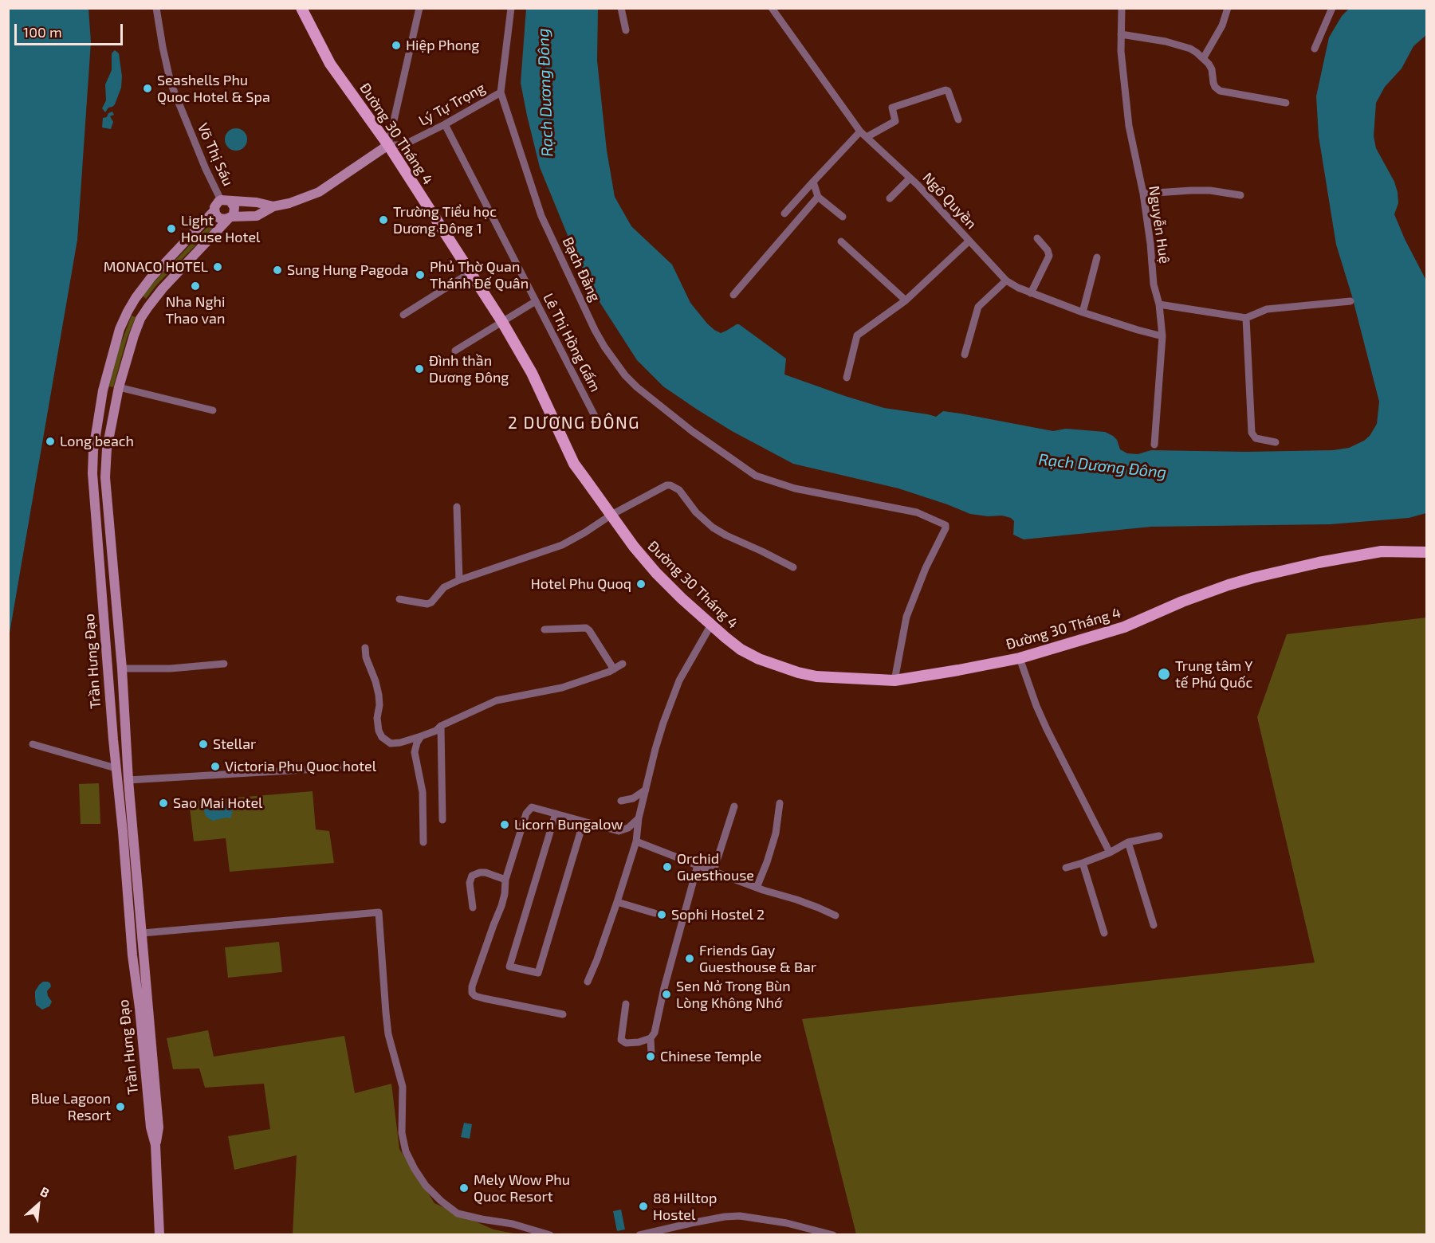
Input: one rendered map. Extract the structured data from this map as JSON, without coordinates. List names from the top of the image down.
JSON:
{
  "streets": {
    "main road": ["Đường 30 Tháng 4", "Trần Hưng Đạo"],
    "street": [
      "Lý Tự Trọng",
      "Võ Thị Sáu",
      "Ngô Quyền",
      "Nguyễn Huệ",
      "Bạch Đằng",
      "Lê Thị Hồng Gấm"
    ]
  },
  "crossings": [
    ["Lý Tự Trọng", "Đường 30 Tháng 4"],
    ["Lý Tự Trọng", "Bạch Đằng"],
    ["Lý Tự Trọng", "Lê Thị Hồng Gấm"],
    ["Đường 30 Tháng 4", "Bạch Đằng"],
    ["Võ Thị Sáu", "Trần Hưng Đạo"],
    ["Ngô Quyền", "Nguyễn Huệ"]
  ],
  "districts": ["2 DƯƠNG ĐÔNG"],
  "water": ["Rạch Dương Đông"],
  "places": [
    "Hiệp Phong",
    "Seashells Phu Quoc Hotel & Spa",
    "Trường Tiểu học Dương Đông 1",
    "Light House Hotel",
    "MONACO HOTEL",
    "Sung Hung Pagoda",
    "Phủ Thờ Quan Thánh Đế Quân",
    "Nha Nghi Thao van",
    "Đình thần Dương Đông",
    "Long beach",
    "Hotel Phu Quoq",
    "Trung tâm Y tế Phú Quốc",
    "Stellar",
    "Victoria Phu Quoc hotel",
    "Sao Mai Hotel",
    "Licorn Bungalow",
    "Orchid Guesthouse",
    "Sophi Hostel 2",
    "Friends Gay Guesthouse & Bar",
    "Sen Nở Trong Bùn Lòng Không Nhớ",
    "Chinese Temple",
    "Blue Lagoon Resort",
    "Mely Wow Phu Quoc Resort",
    "88 Hilltop Hostel"
  ],
  "scale_bar": "100 m",
  "north": "top right"
}
